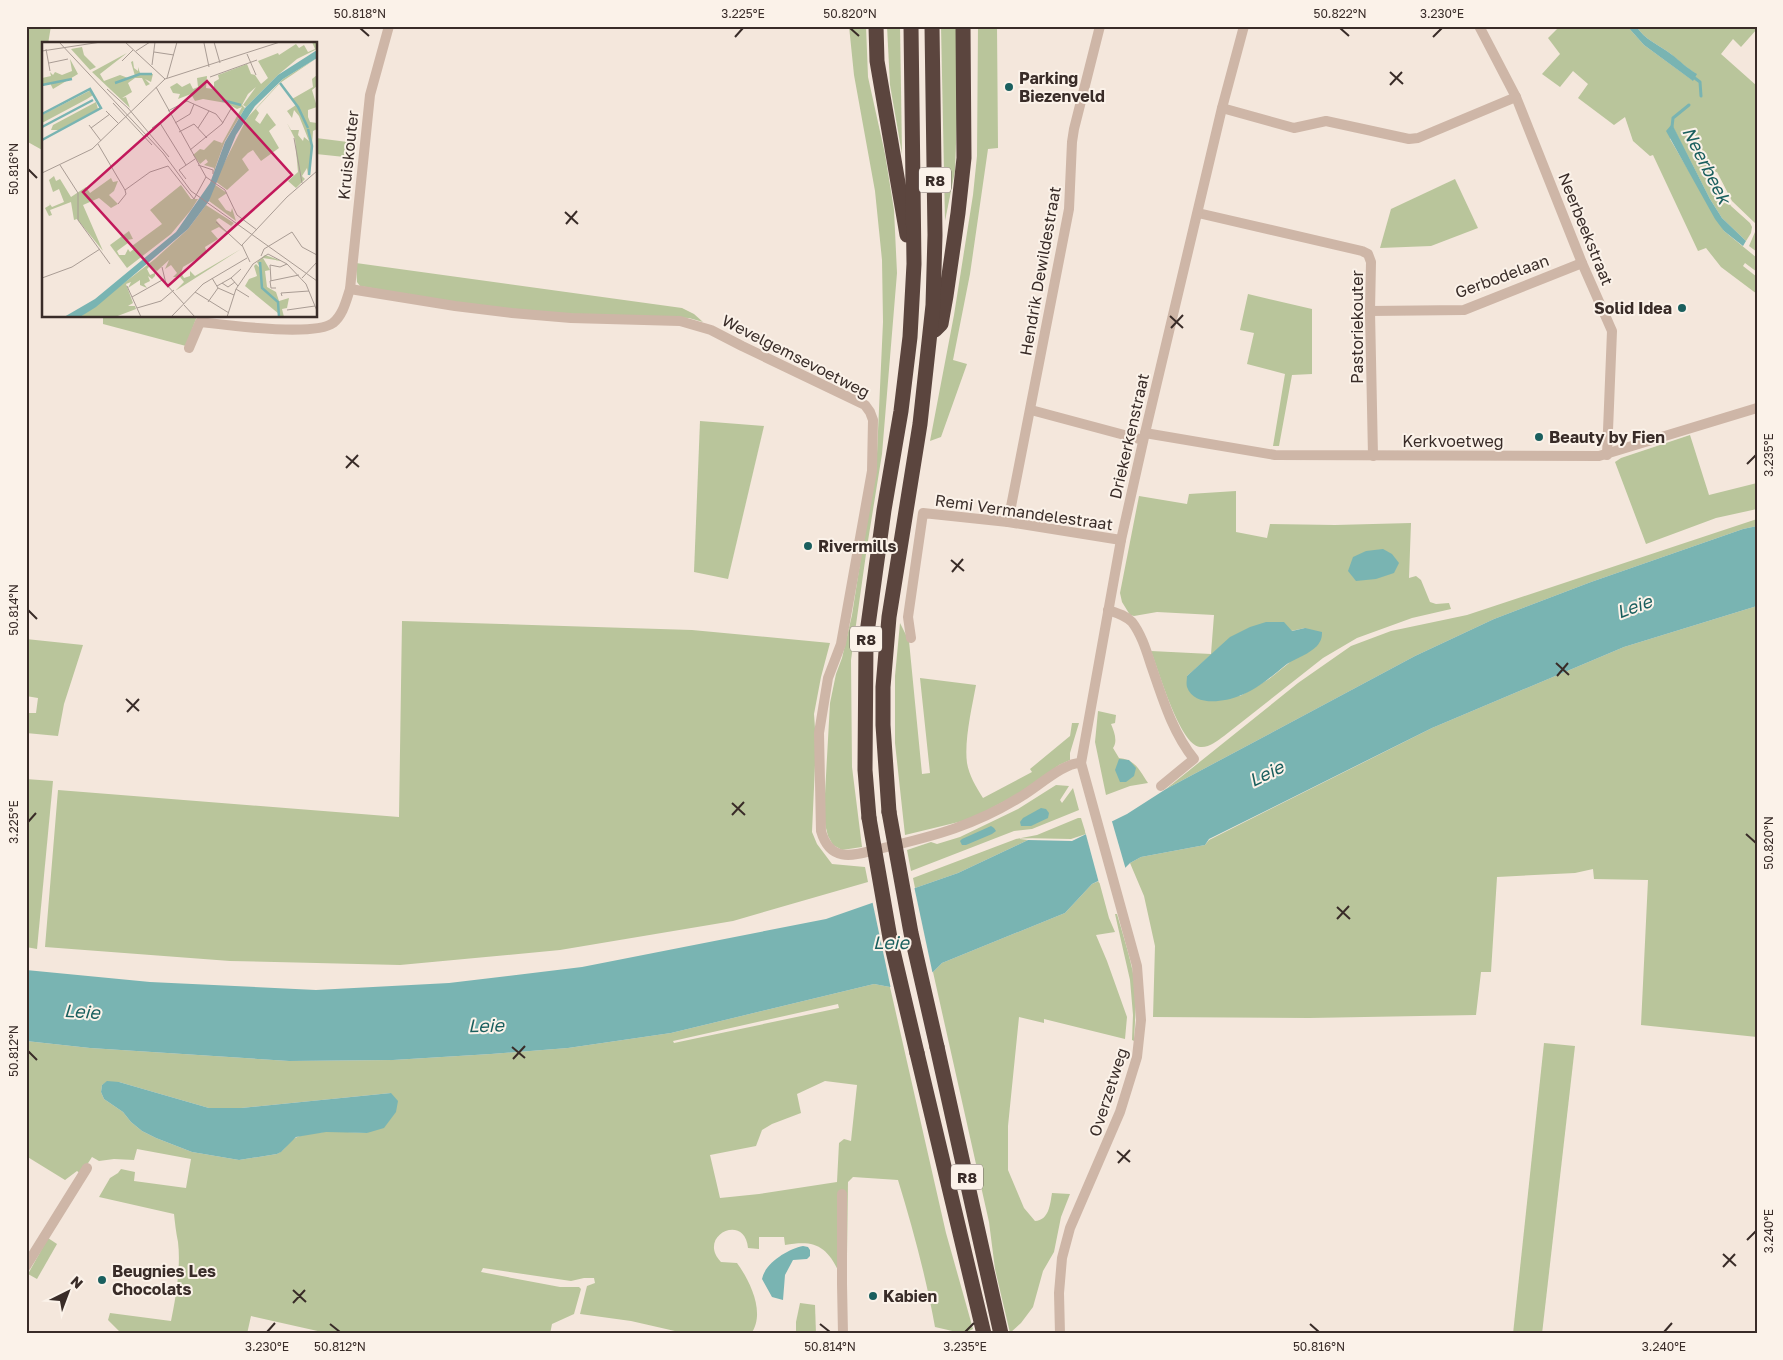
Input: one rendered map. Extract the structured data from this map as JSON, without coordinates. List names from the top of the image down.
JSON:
{
  "streets": {
    "highway": ["R8"],
    "street": [
      "Kruiskouter",
      "Neerbeekstraat",
      "Hendrik Dewildestraat",
      "Gerbodelaan",
      "Pastoriekouter",
      "Wevelgemsevoetweg",
      "Driekerkenstraat",
      "Kerkvoetweg",
      "Remi Vermandelestraat",
      "Overzetweg"
    ]
  },
  "crossings": [
    ["Kruiskouter", "Wevelgemsevoetweg"],
    ["Neerbeekstraat", "Gerbodelaan"],
    ["Neerbeekstraat", "Kerkvoetweg"],
    ["Hendrik Dewildestraat", "Kerkvoetweg"],
    ["Hendrik Dewildestraat", "Remi Vermandelestraat"],
    ["Gerbodelaan", "Pastoriekouter"],
    ["Pastoriekouter", "Driekerkenstraat"],
    ["Pastoriekouter", "Kerkvoetweg"],
    ["Wevelgemsevoetweg", "Driekerkenstraat"],
    ["Driekerkenstraat", "Kerkvoetweg"],
    ["Driekerkenstraat", "Remi Vermandelestraat"],
    ["Driekerkenstraat", "Overzetweg"]
  ],
  "water": ["Neerbeek", "Leie"],
  "places": [
    "Parking Biezenveld",
    "Solid Idea",
    "Beauty by Fien",
    "Rivermills",
    "Beugnies Les Chocolats",
    "Kabien"
  ],
  "north": "top right",
  "coordinates": [
    "50.818°N",
    "3.225°E",
    "50.820°N",
    "50.822°N",
    "3.230°E",
    "50.816°N",
    "3.235°E",
    "50.814°N",
    "50.812°N",
    "3.240°E"
  ]
}
